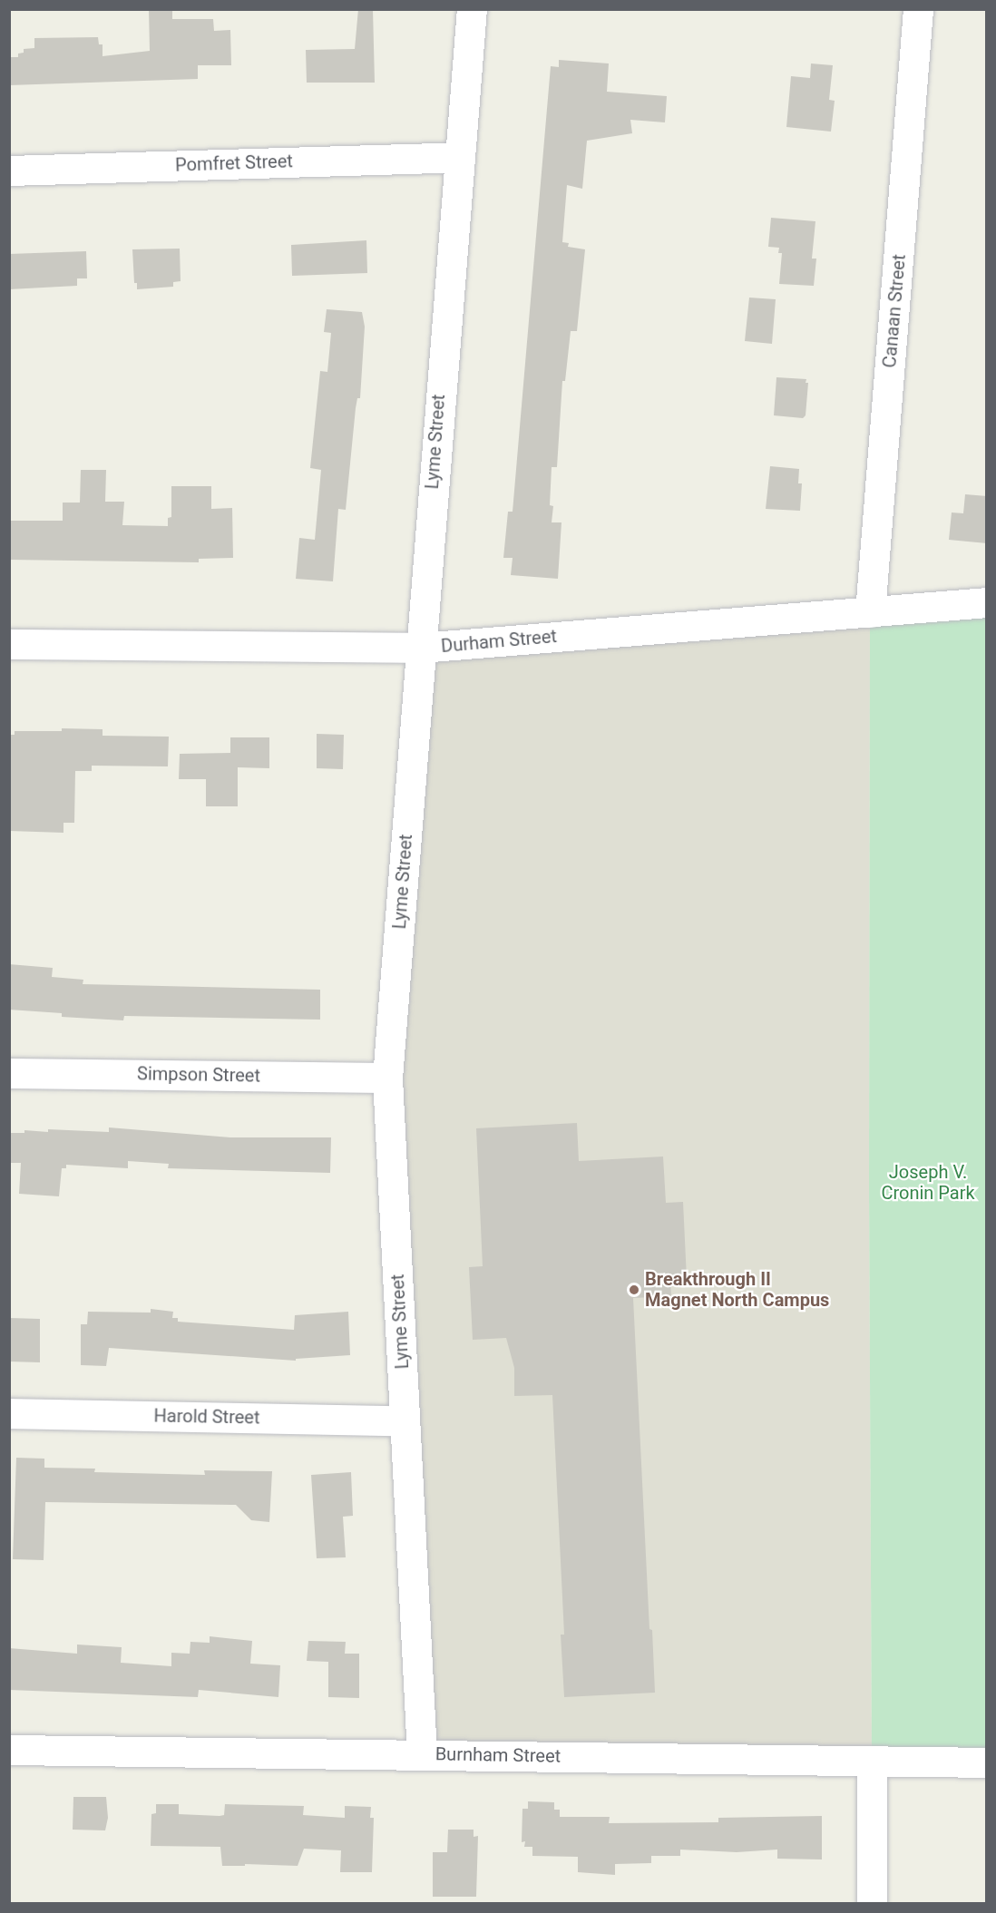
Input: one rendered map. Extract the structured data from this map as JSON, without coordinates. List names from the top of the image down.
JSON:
{
  "streets": {
    "street": [
      "Pomfret Street",
      "Canaan Street",
      "Lyme Street",
      "Durham Street",
      "Simpson Street",
      "Harold Street",
      "Burnham Street"
    ]
  },
  "crossings": [
    ["Pomfret Street", "Lyme Street"],
    ["Canaan Street", "Durham Street"],
    ["Lyme Street", "Durham Street"],
    ["Lyme Street", "Simpson Street"],
    ["Lyme Street", "Harold Street"],
    ["Lyme Street", "Burnham Street"]
  ],
  "parks": ["Joseph V. Cronin Park"],
  "places": ["Breakthrough II Magnet North Campus"]
}
